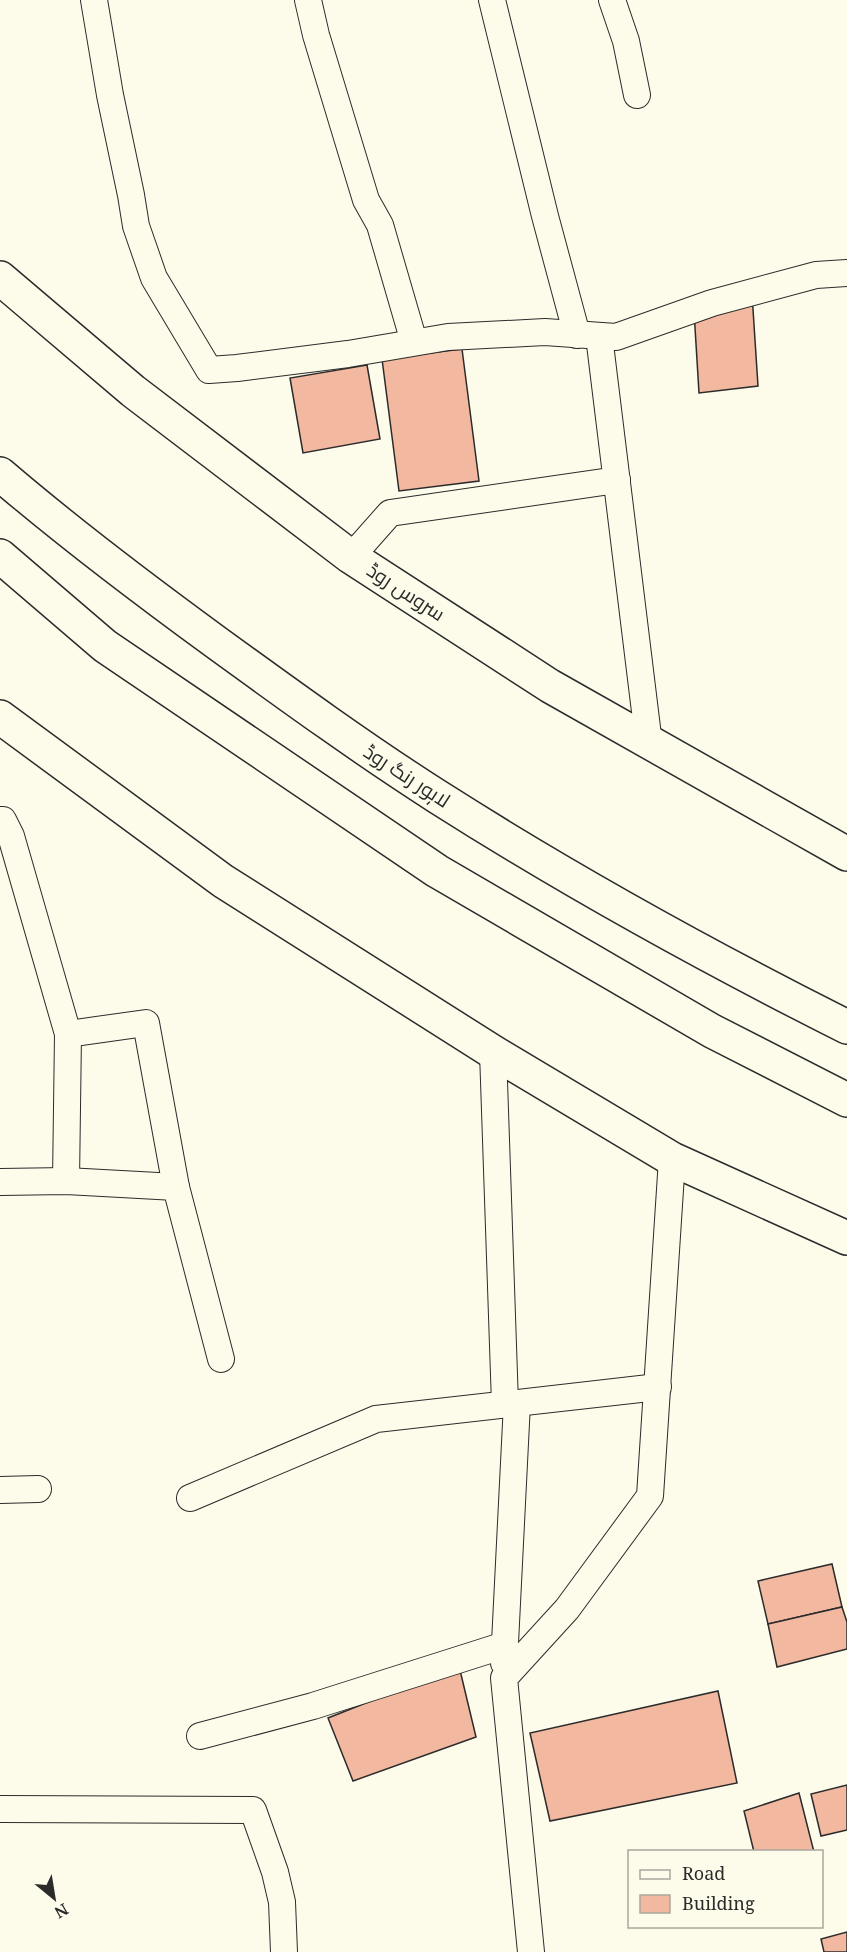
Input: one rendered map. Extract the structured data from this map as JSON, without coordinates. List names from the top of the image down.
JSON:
{
  "streets": {
    "main road": ["سروس روڈ", "لاہور رنگ روڈ"]
  },
  "legend": ["Road", "Building"],
  "north": "bottom right"
}
